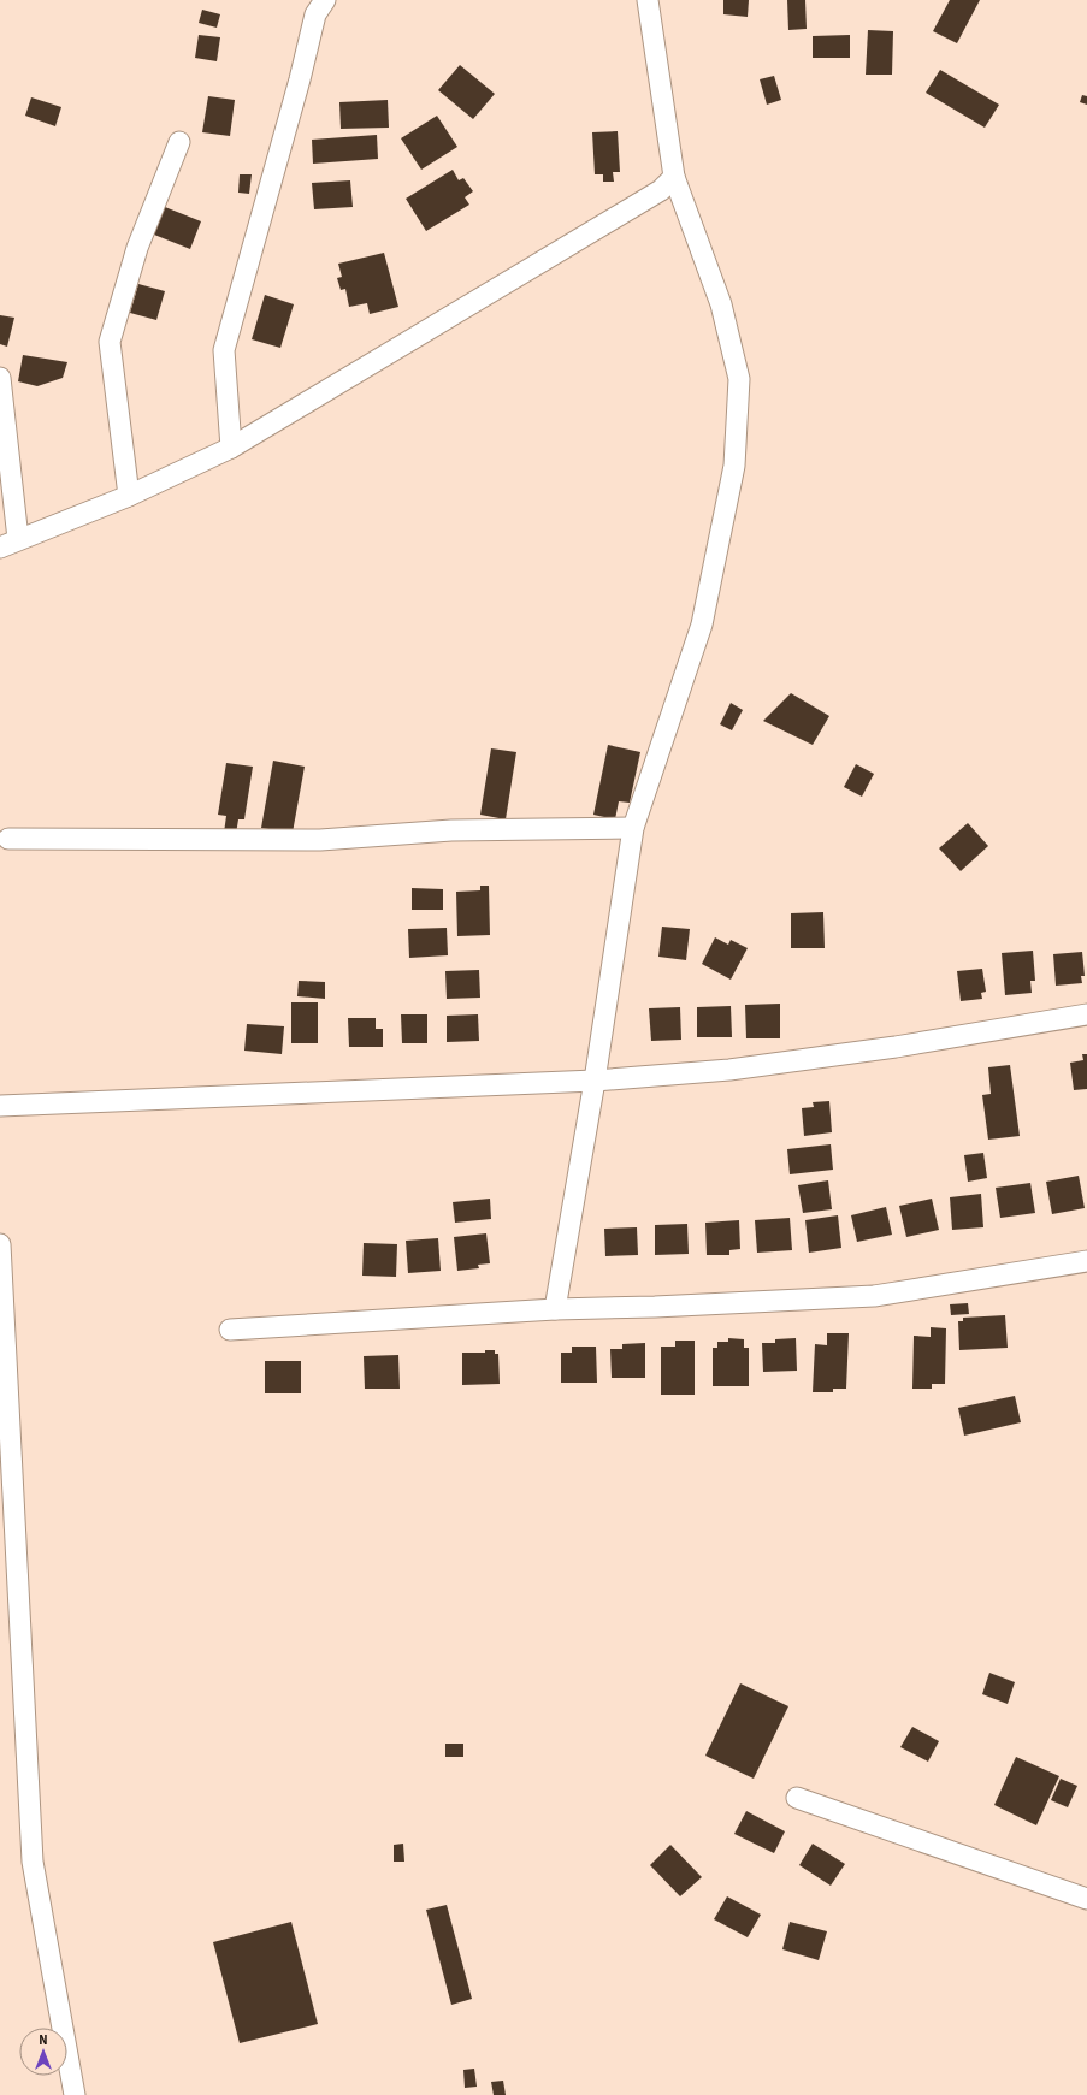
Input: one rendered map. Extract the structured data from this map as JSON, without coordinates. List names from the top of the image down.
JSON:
{
  "north": "top"
}
